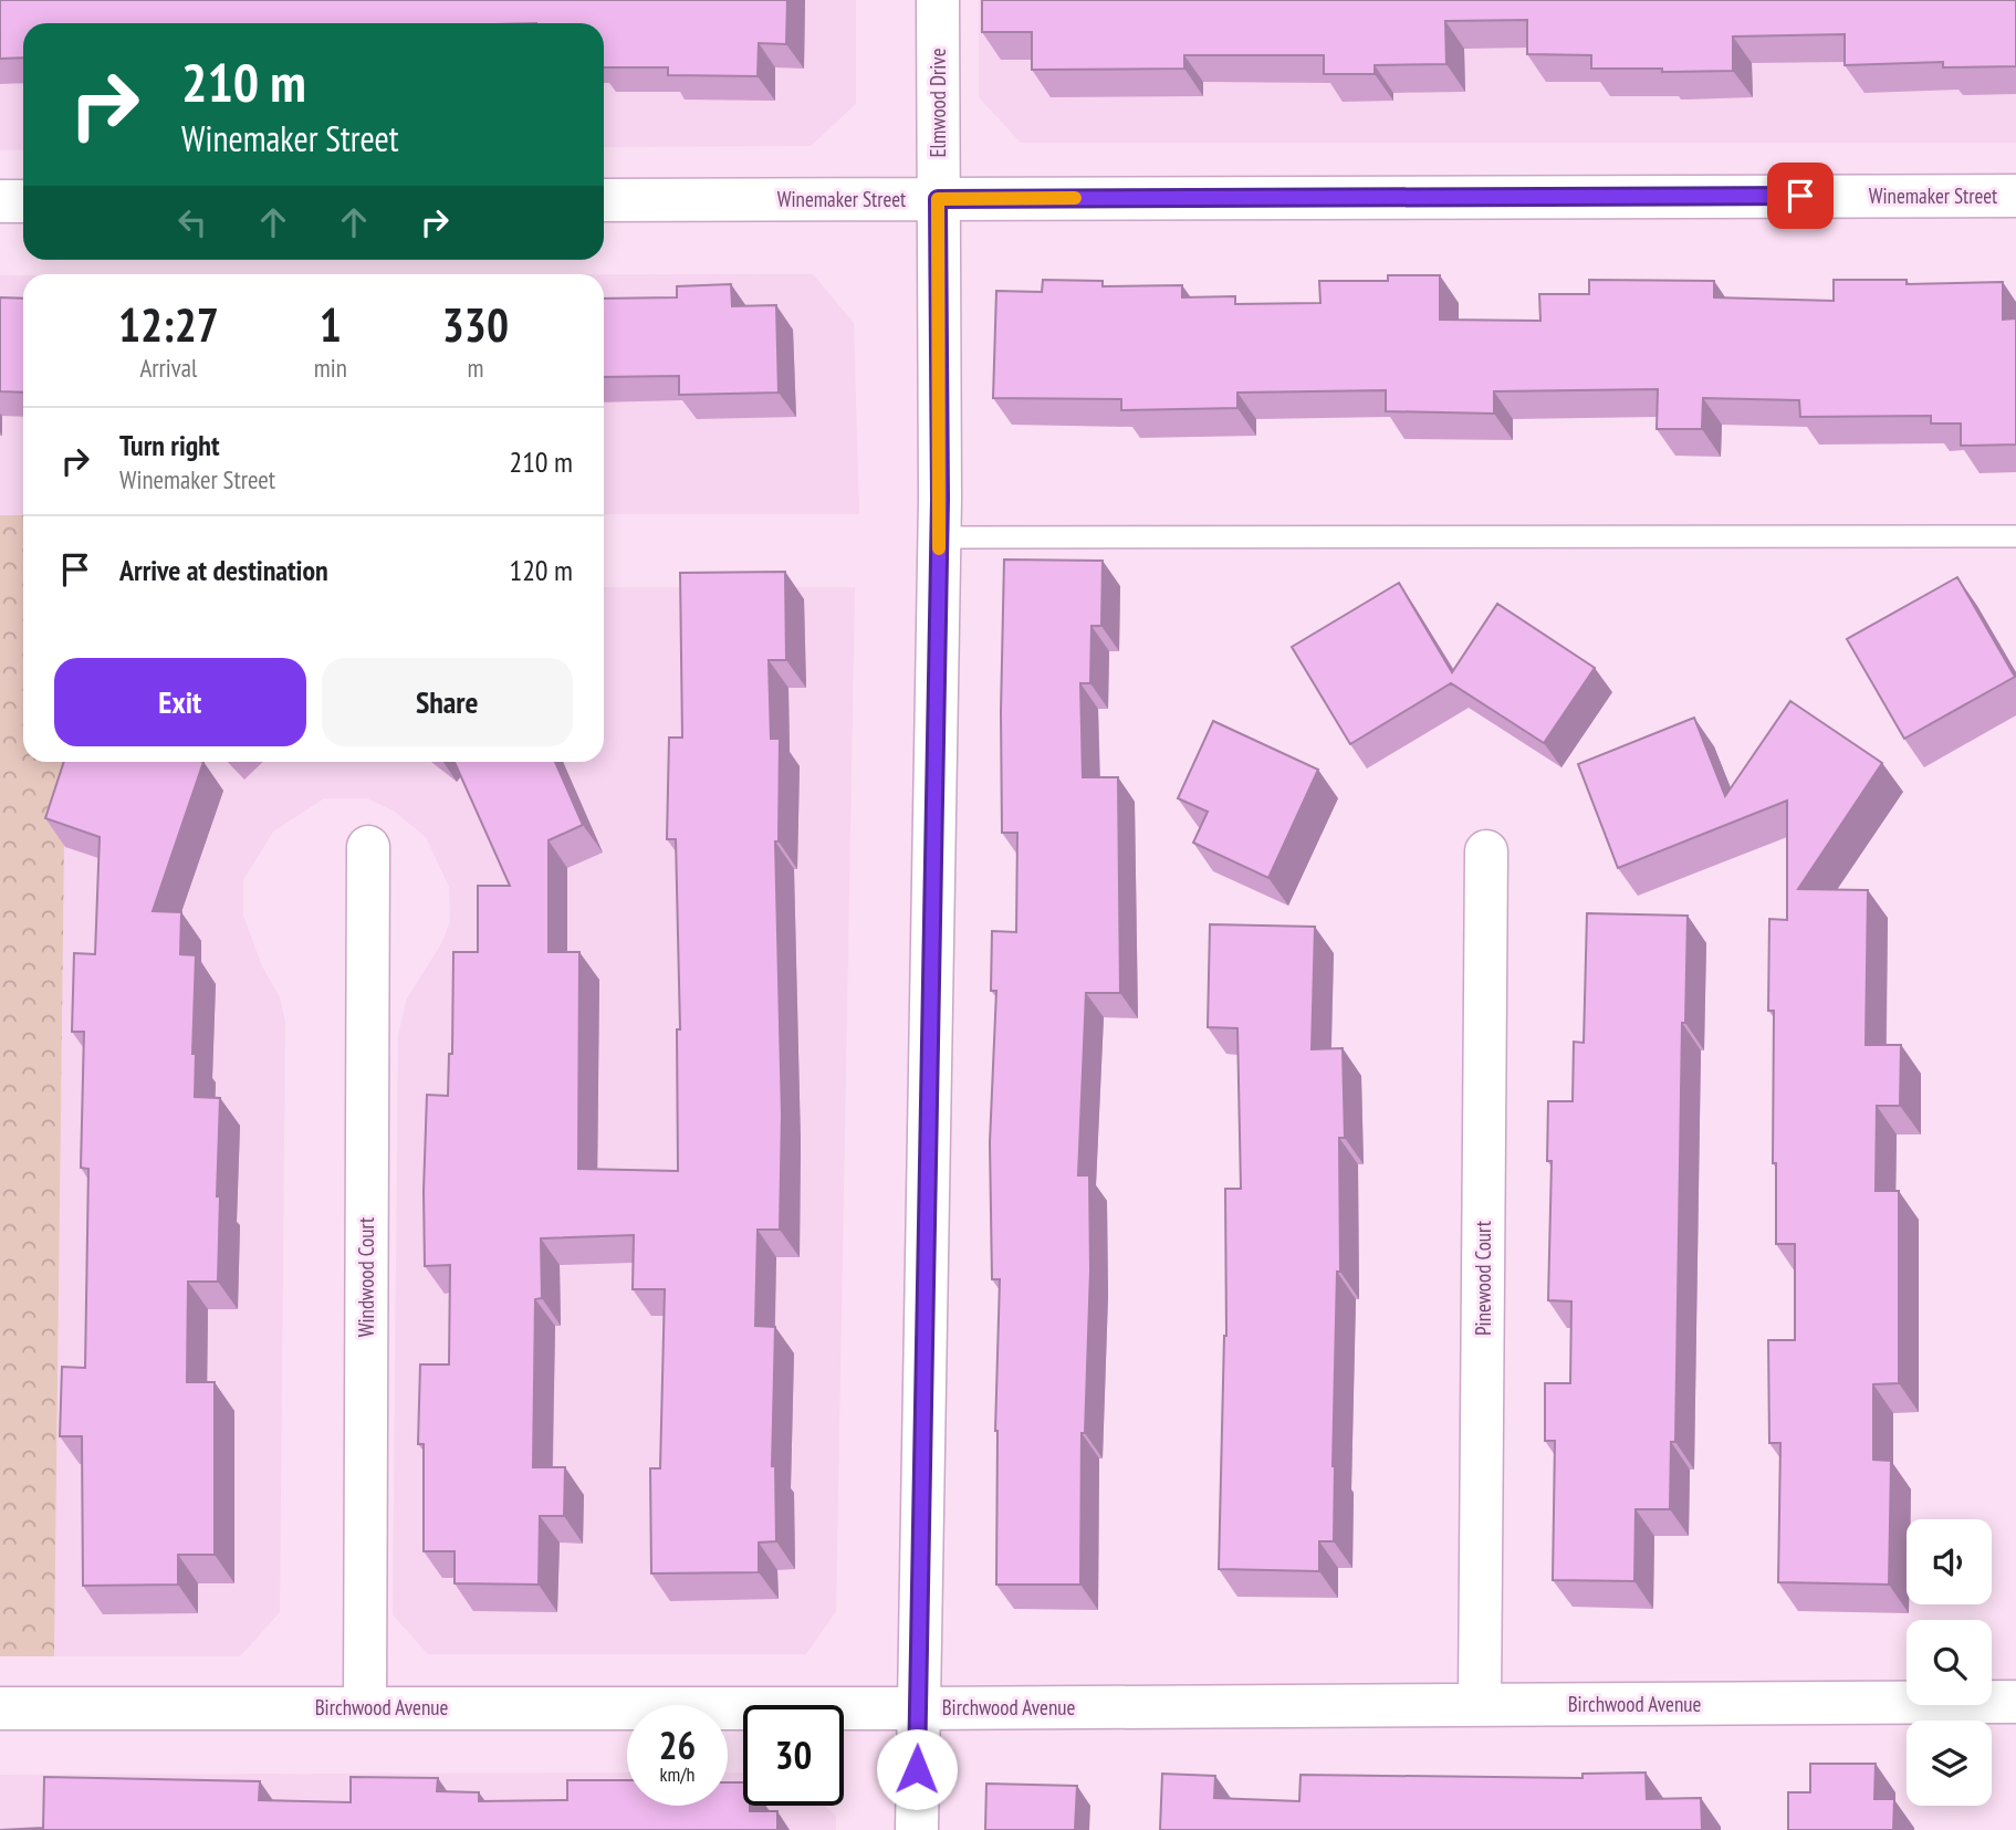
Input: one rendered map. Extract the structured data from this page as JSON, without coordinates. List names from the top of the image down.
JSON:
{
  "streets": {
    "street": [
      "Elmwood Drive",
      "Winemaker Street",
      "Windwood Court",
      "Pinewood Court",
      "Birchwood Avenue"
    ]
  },
  "crossings": [
    ["Elmwood Drive", "Winemaker Street"],
    ["Elmwood Drive", "Birchwood Avenue"],
    ["Windwood Court", "Birchwood Avenue"],
    ["Pinewood Court", "Birchwood Avenue"]
  ],
  "page": {
    "turn": ["210 m", "Winemaker Street"],
    "eta": [
      "12:27",
      "Arrival",
      "1",
      "min",
      "330",
      "m"
    ],
    "list": [
      {
        "name": "Turn right",
        "note": "Winemaker Street",
        "value": "210 m"
      },
      {
        "name": "Arrive at destination",
        "value": "120 m"
      }
    ],
    "buttons": ["Exit", "Share"],
    "speed": "26 km/h",
    "limit": "30"
  }
}
